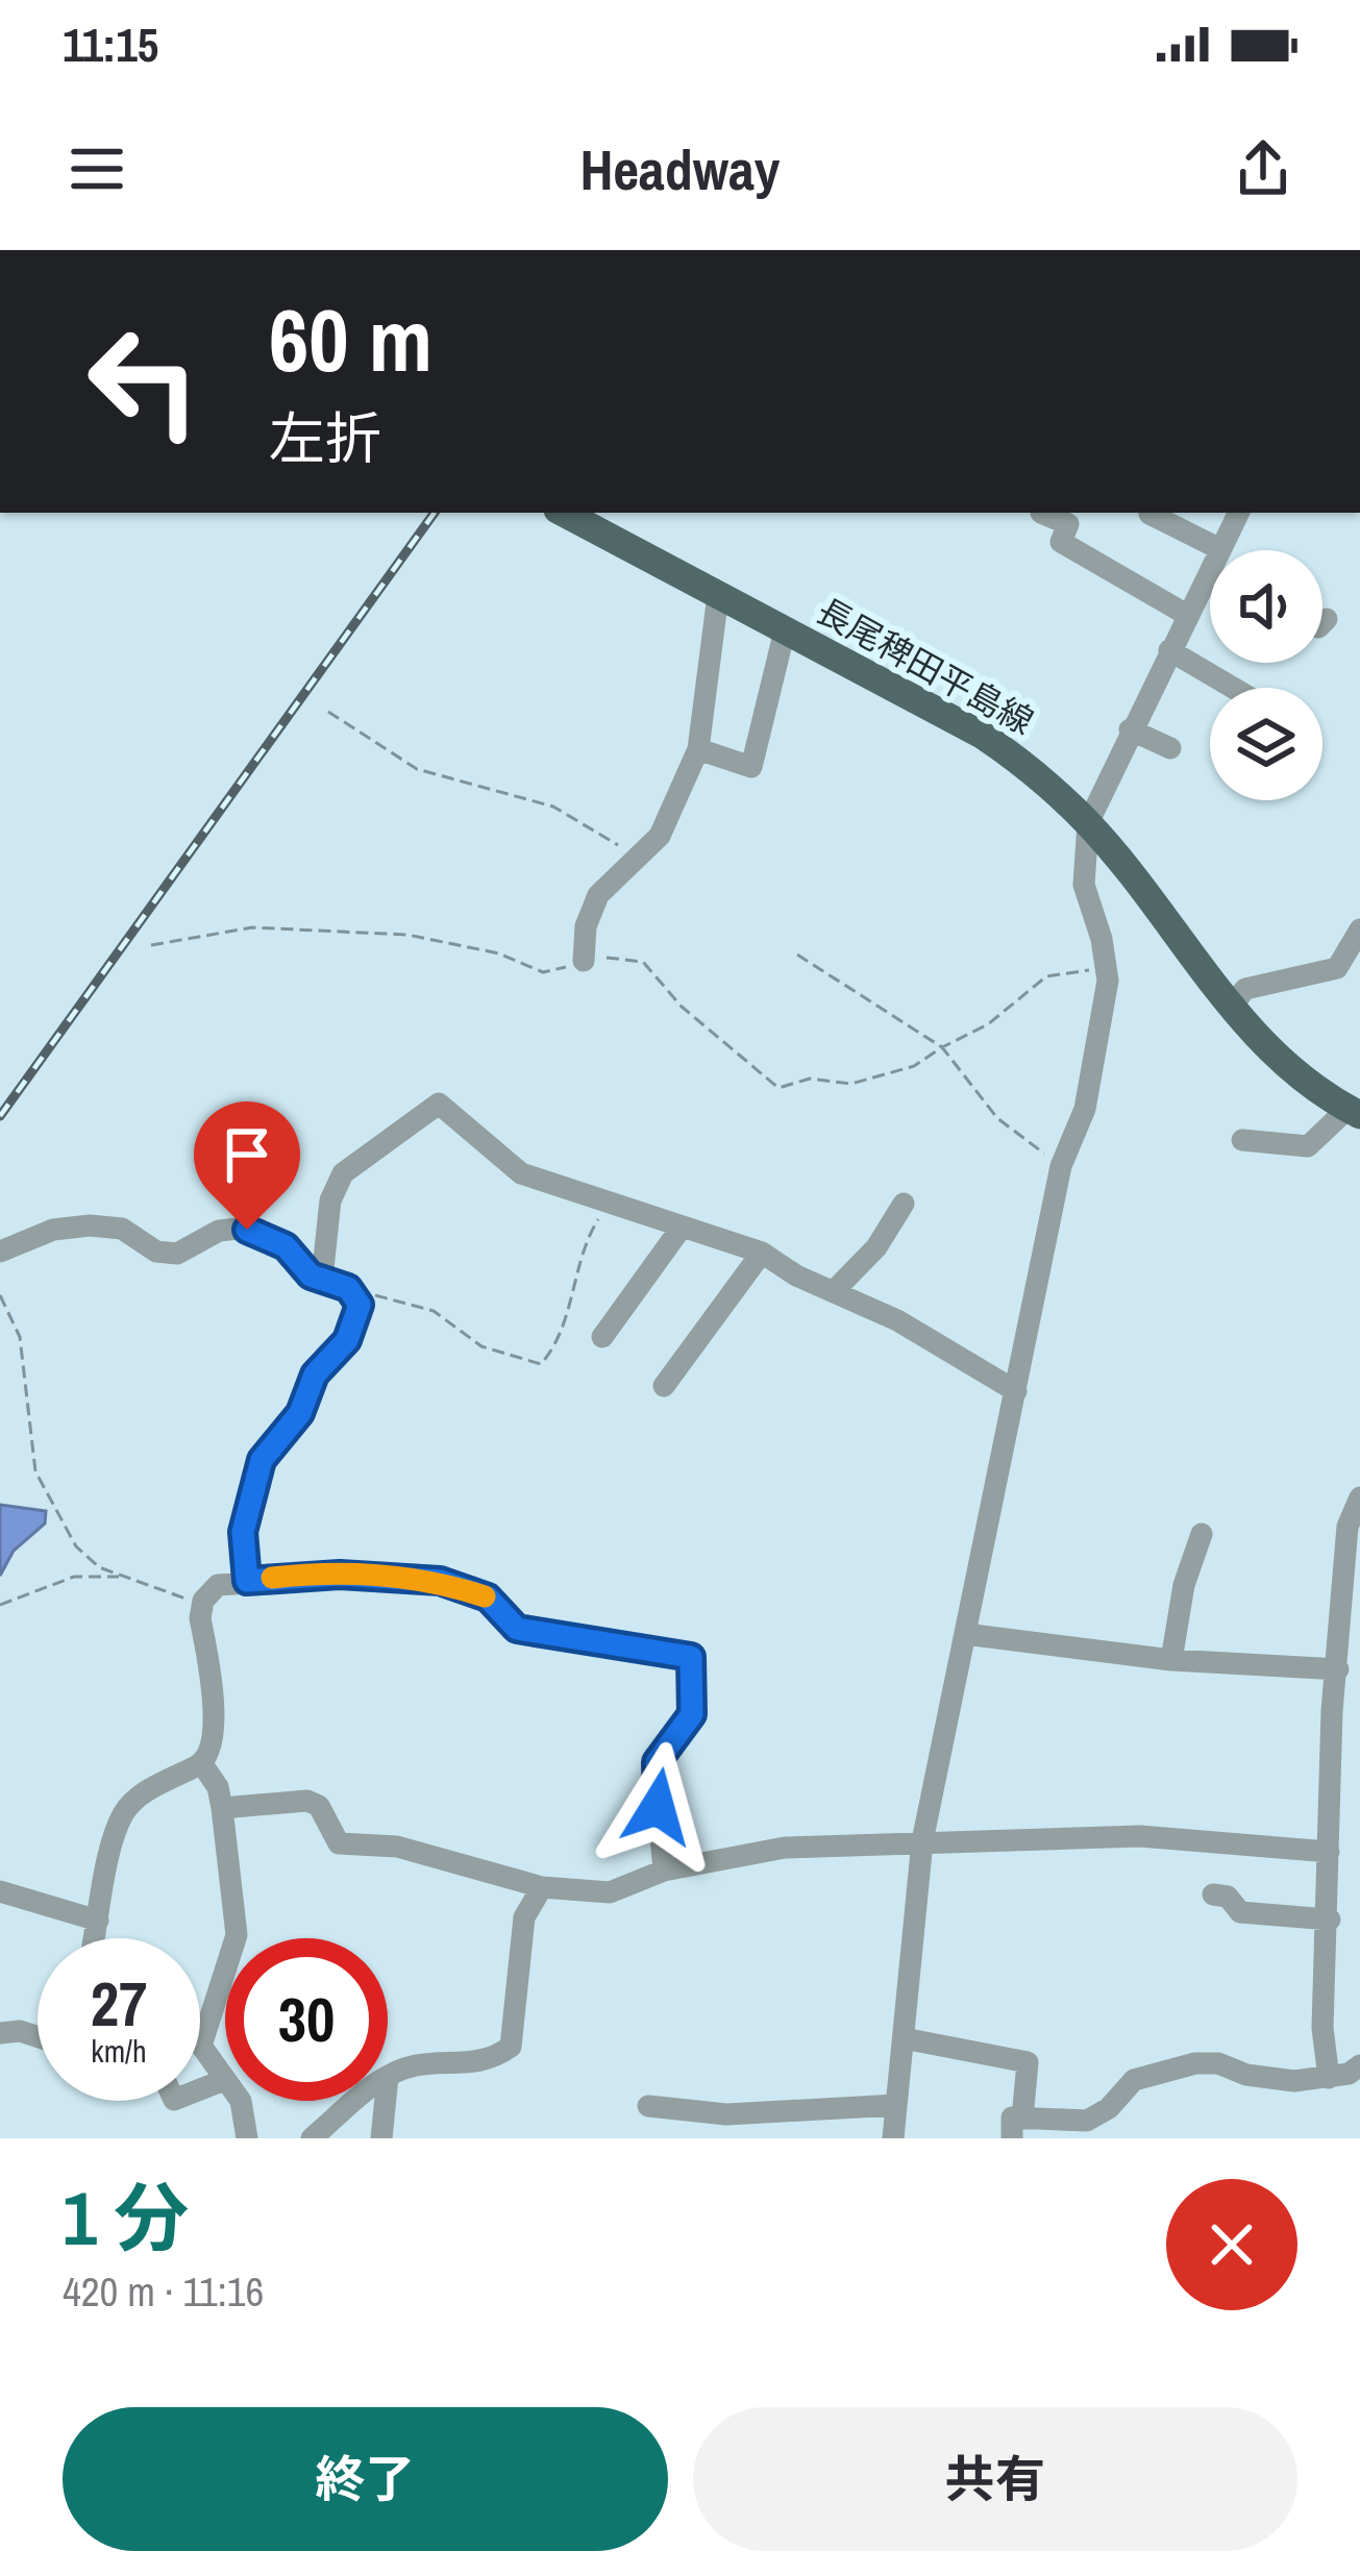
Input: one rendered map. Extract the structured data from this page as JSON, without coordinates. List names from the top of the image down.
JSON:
{
  "streets": {
    "main road": ["長尾稗田平島線"]
  },
  "page": {
    "status": "11:15",
    "header": "Headway",
    "turn": ["60 m", "左折"],
    "speed": "27 km/h",
    "limit": "30",
    "heading": ["1 分", "420 m · 11:16"],
    "buttons": ["終了", "共有"]
  }
}
